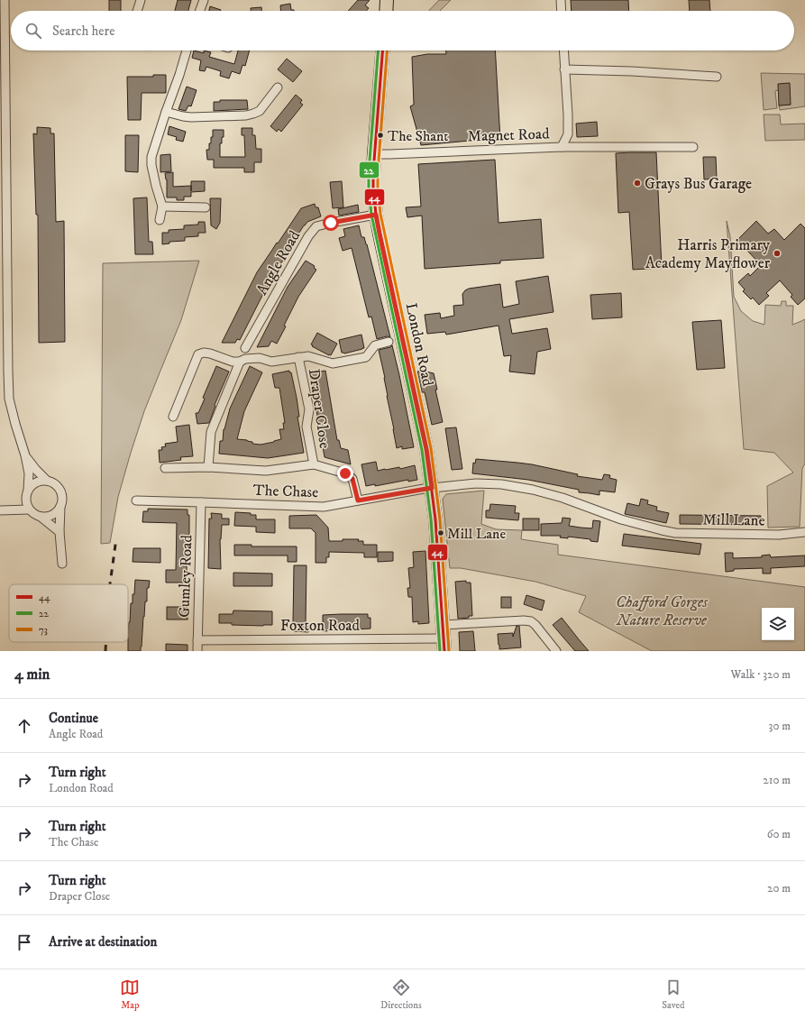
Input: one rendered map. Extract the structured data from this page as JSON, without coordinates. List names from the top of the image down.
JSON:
{
  "streets": {
    "main road": ["London Road"],
    "street": [
      "Magnet Road",
      "Angle Road",
      "Draper Close",
      "The Chase",
      "Mill Lane",
      "Gumley Road",
      "Foxton Road"
    ]
  },
  "crossings": [
    ["Magnet Road", "London Road"],
    ["Angle Road", "London Road"],
    ["London Road", "The Chase"],
    ["London Road", "Mill Lane"],
    ["London Road", "Foxton Road"],
    ["Draper Close", "The Chase"],
    ["The Chase", "Mill Lane"],
    ["The Chase", "Gumley Road"],
    ["Gumley Road", "Foxton Road"]
  ],
  "parks": ["Chafford Gorges Nature Reserve"],
  "places": [
    "The Shant",
    "Grays Bus Garage",
    "Harris Primary Academy Mayflower",
    "Mill Lane"
  ],
  "lines": ["transit line 44", "transit line 22", "transit line 73"],
  "legend": ["44", "22", "73"],
  "page": {
    "search": "Search here",
    "heading": ["4 min", "Walk · 320 m"],
    "list": [
      ["Continue", "Angle Road", "30 m"],
      ["Turn right", "London Road", "210 m"],
      ["Turn right", "The Chase", "60 m"],
      ["Turn right", "Draper Close", "20 m"],
      "Arrive at destination"
    ],
    "nav": ["Map", "Directions", "Saved"]
  }
}
